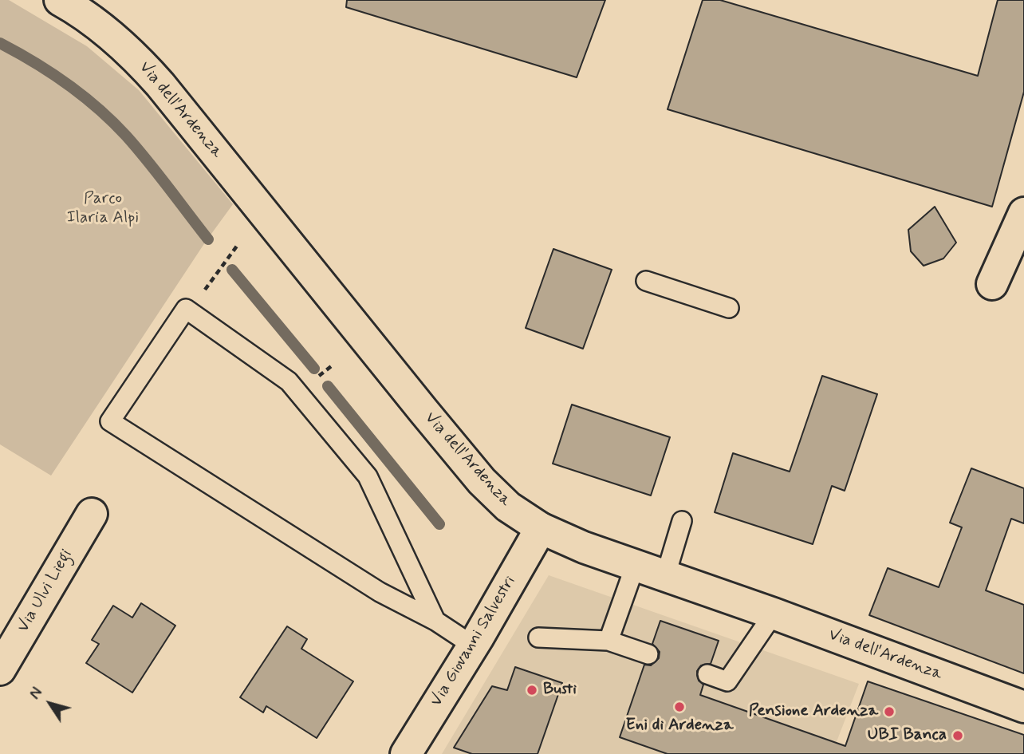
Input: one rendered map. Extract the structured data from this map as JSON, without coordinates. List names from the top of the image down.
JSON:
{
  "streets": {
    "main road": ["Via dell'Ardenza", "Via Ulvi Liegi", "Via Giovanni Salvestri"]
  },
  "crossings": [
    ["Via dell'Ardenza", "Via Giovanni Salvestri"]
  ],
  "parks": ["Parco Ilaria Alpi"],
  "places": [
    "Busti",
    "Eni di Ardenza",
    "Pensione Ardenza",
    "UBI Banca"
  ],
  "north": "top left"
}
